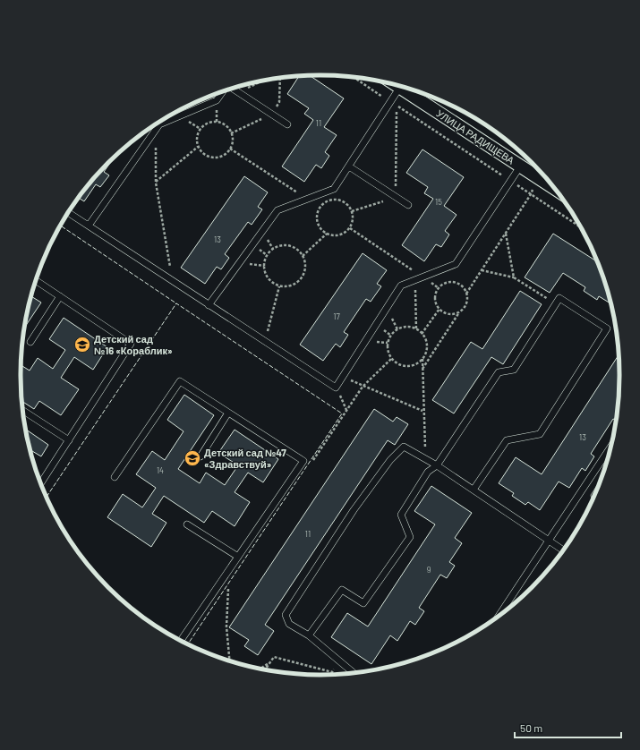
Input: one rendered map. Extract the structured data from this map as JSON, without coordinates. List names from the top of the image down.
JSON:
{
  "streets": {
    "street": ["УЛИЦА РАДИЩЕВА"]
  },
  "places": {
    "school or university": ["Детский сад №16 «Кораблик»", "Детский сад №47 «Здравствуй»"]
  },
  "house_numbers": [
    "11",
    "15",
    "13",
    "17",
    "13",
    "14",
    "11",
    "9"
  ],
  "scale_bar": "50 m"
}
